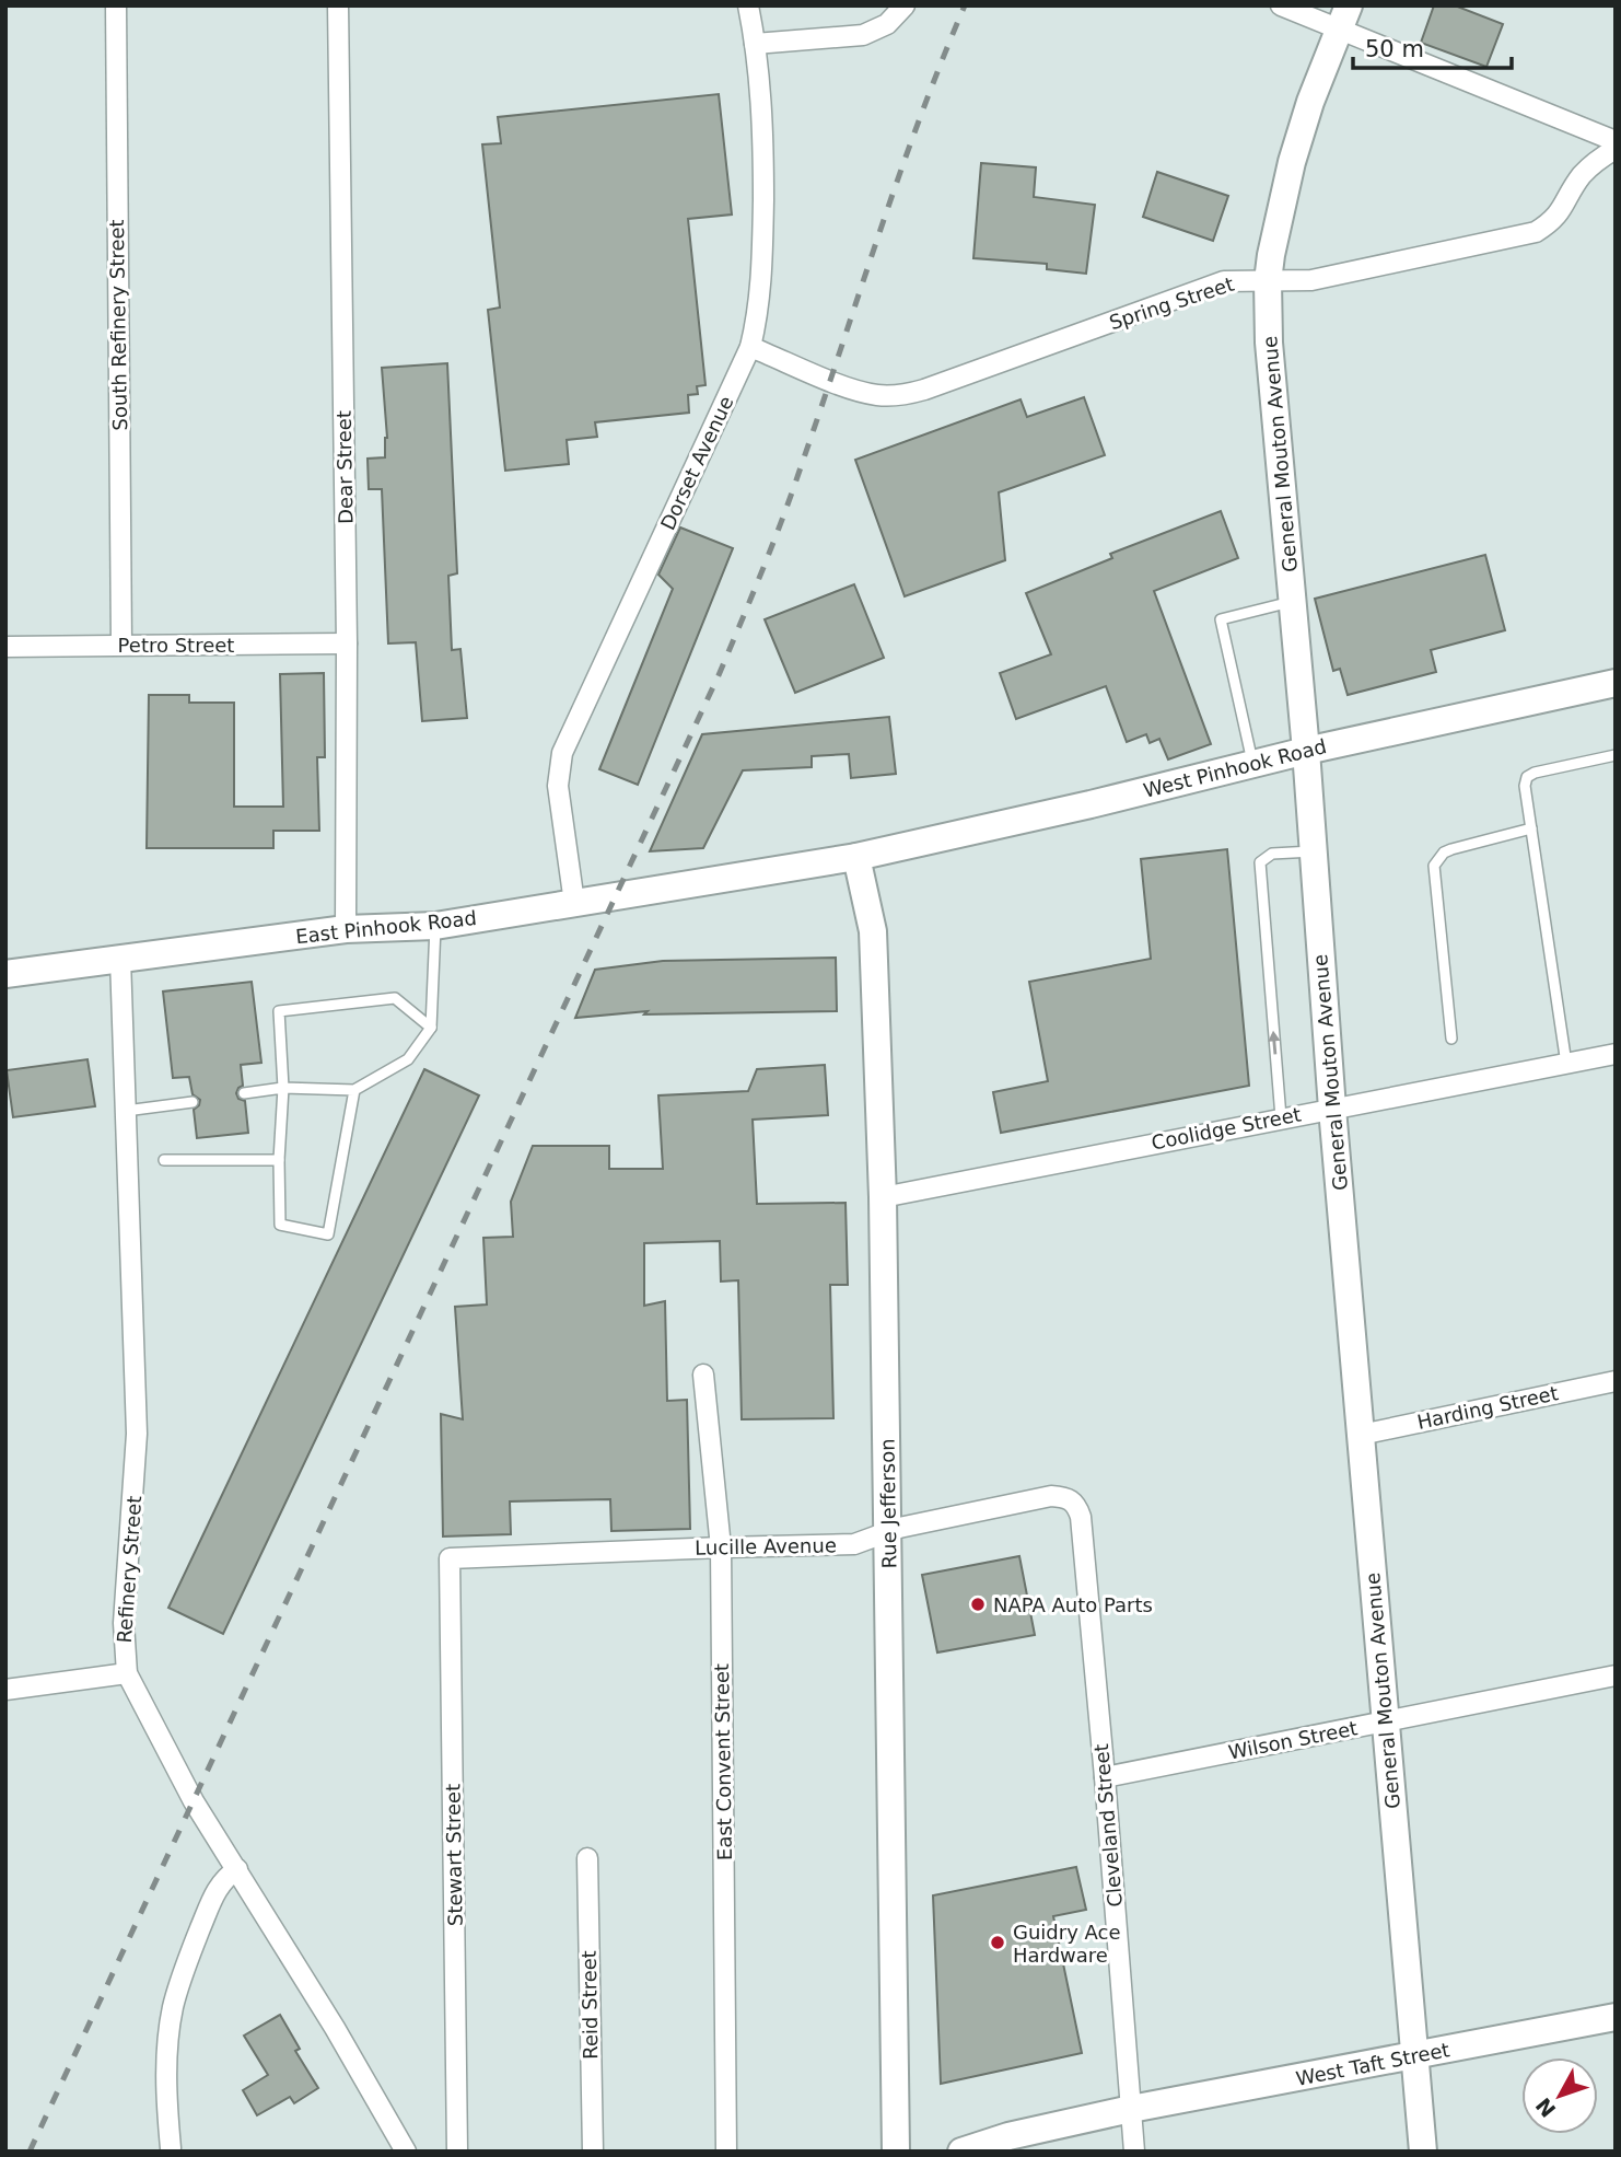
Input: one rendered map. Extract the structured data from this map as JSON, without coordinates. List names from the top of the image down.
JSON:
{
  "streets": {
    "street": [
      "Spring Street",
      "South Refinery Street",
      "General Mouton Avenue",
      "Dorset Avenue",
      "Dear Street",
      "Petro Street",
      "West Pinhook Road",
      "East Pinhook Road",
      "Coolidge Street",
      "Harding Street",
      "Rue Jefferson",
      "Lucille Avenue",
      "Refinery Street",
      "Wilson Street",
      "East Convent Street",
      "Cleveland Street",
      "Stewart Street",
      "Reid Street",
      "West Taft Street"
    ]
  },
  "crossings": [
    ["Spring Street", "General Mouton Avenue"],
    ["Spring Street", "Dorset Avenue"],
    ["South Refinery Street", "Petro Street"],
    ["General Mouton Avenue", "West Pinhook Road"],
    ["General Mouton Avenue", "Coolidge Street"],
    ["General Mouton Avenue", "Harding Street"],
    ["General Mouton Avenue", "Wilson Street"],
    ["General Mouton Avenue", "West Taft Street"],
    ["Dorset Avenue", "East Pinhook Road"],
    ["Dear Street", "Petro Street"],
    ["Dear Street", "East Pinhook Road"],
    ["West Pinhook Road", "East Pinhook Road"],
    ["West Pinhook Road", "Rue Jefferson"],
    ["East Pinhook Road", "Rue Jefferson"],
    ["East Pinhook Road", "Refinery Street"],
    ["Coolidge Street", "Rue Jefferson"],
    ["Rue Jefferson", "Lucille Avenue"],
    ["Lucille Avenue", "East Convent Street"],
    ["Lucille Avenue", "Cleveland Street"],
    ["Lucille Avenue", "Stewart Street"],
    ["Wilson Street", "Cleveland Street"],
    ["Cleveland Street", "West Taft Street"]
  ],
  "places": ["NAPA Auto Parts", "Guidry Ace Hardware"],
  "scale_bar": "50 m",
  "north": "bottom left"
}
